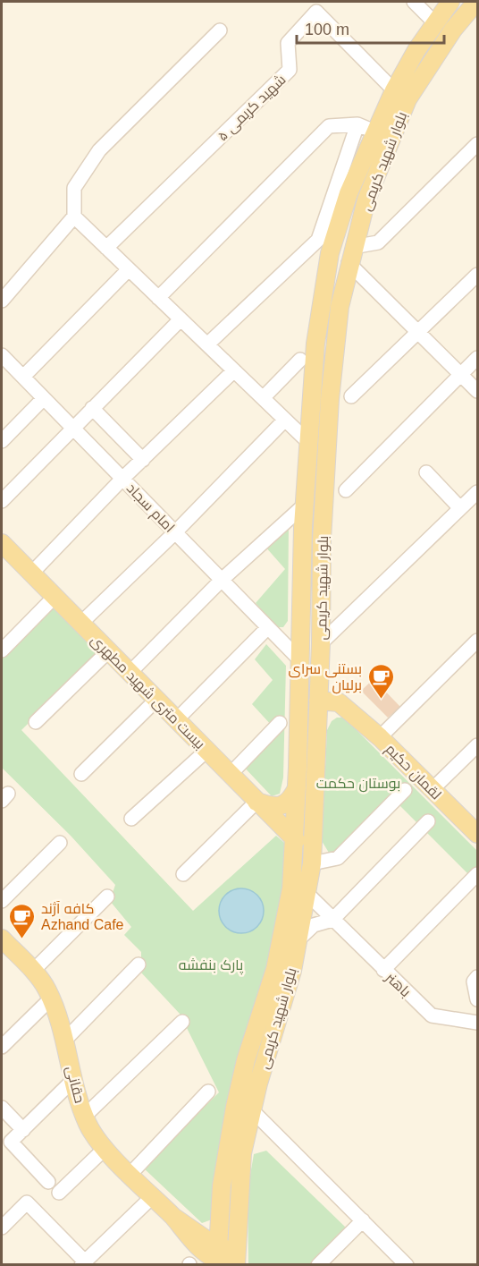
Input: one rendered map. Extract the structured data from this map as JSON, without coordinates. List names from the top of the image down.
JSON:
{
  "streets": {
    "main road": [
      "بلوار شهید کریمی",
      "بیست متری شهید مطهری",
      "لقمان حکیم",
      "حقانی"
    ],
    "street": ["شهید کریمی ۵", "امام سجاد", "باهنر"]
  },
  "crossings": [
    ["شهید کریمی ۵", "بلوار شهید کریمی"],
    ["بلوار شهید کریمی", "امام سجاد"],
    ["بلوار شهید کریمی", "بیست متری شهید مطهری"],
    ["بلوار شهید کریمی", "لقمان حکیم"],
    ["بلوار شهید کریمی", "باهنر"],
    ["بلوار شهید کریمی", "حقانی"]
  ],
  "parks": ["بوستان حکمت", "پارک بنفشه"],
  "places": {
    "cafe": ["بستنی سرای برلیان", "کافه آژند Azhand Cafe"]
  },
  "scale_bar": "100 m"
}
